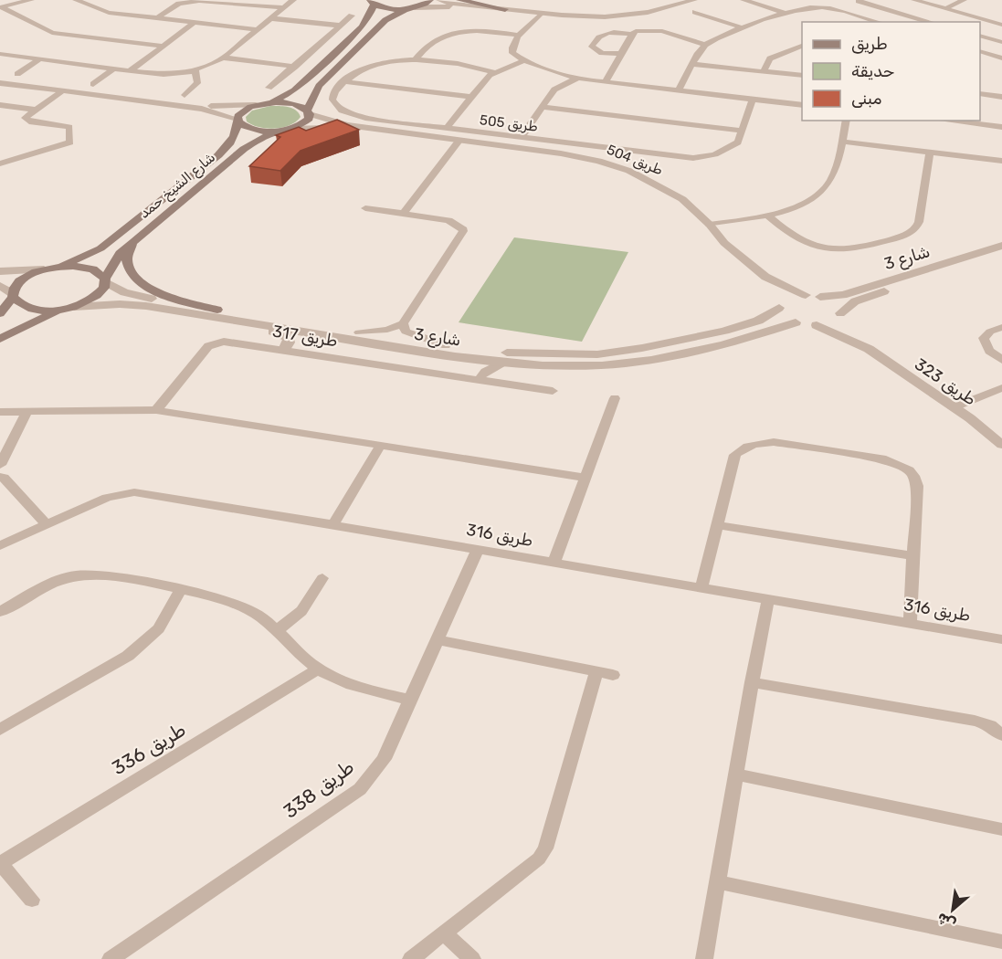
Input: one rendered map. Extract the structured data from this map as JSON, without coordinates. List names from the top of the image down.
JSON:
{
  "streets": {
    "main road": ["شارع الشيخ حمد"],
    "street": [
      "طريق 505",
      "طريق 504",
      "شارع 3",
      "طريق 317",
      "طريق 323",
      "طريق 316",
      "طريق 336",
      "طريق 338"
    ]
  },
  "crossings": [
    ["طريق 504", "شارع الشيخ حمد"],
    ["طريق 504", "شارع 3"],
    ["شارع الشيخ حمد", "شارع 3"],
    ["شارع 3", "طريق 323"],
    ["طريق 316", "طريق 338"]
  ],
  "legend": ["طريق", "حديقة", "مبنى"],
  "north": "bottom left"
}
